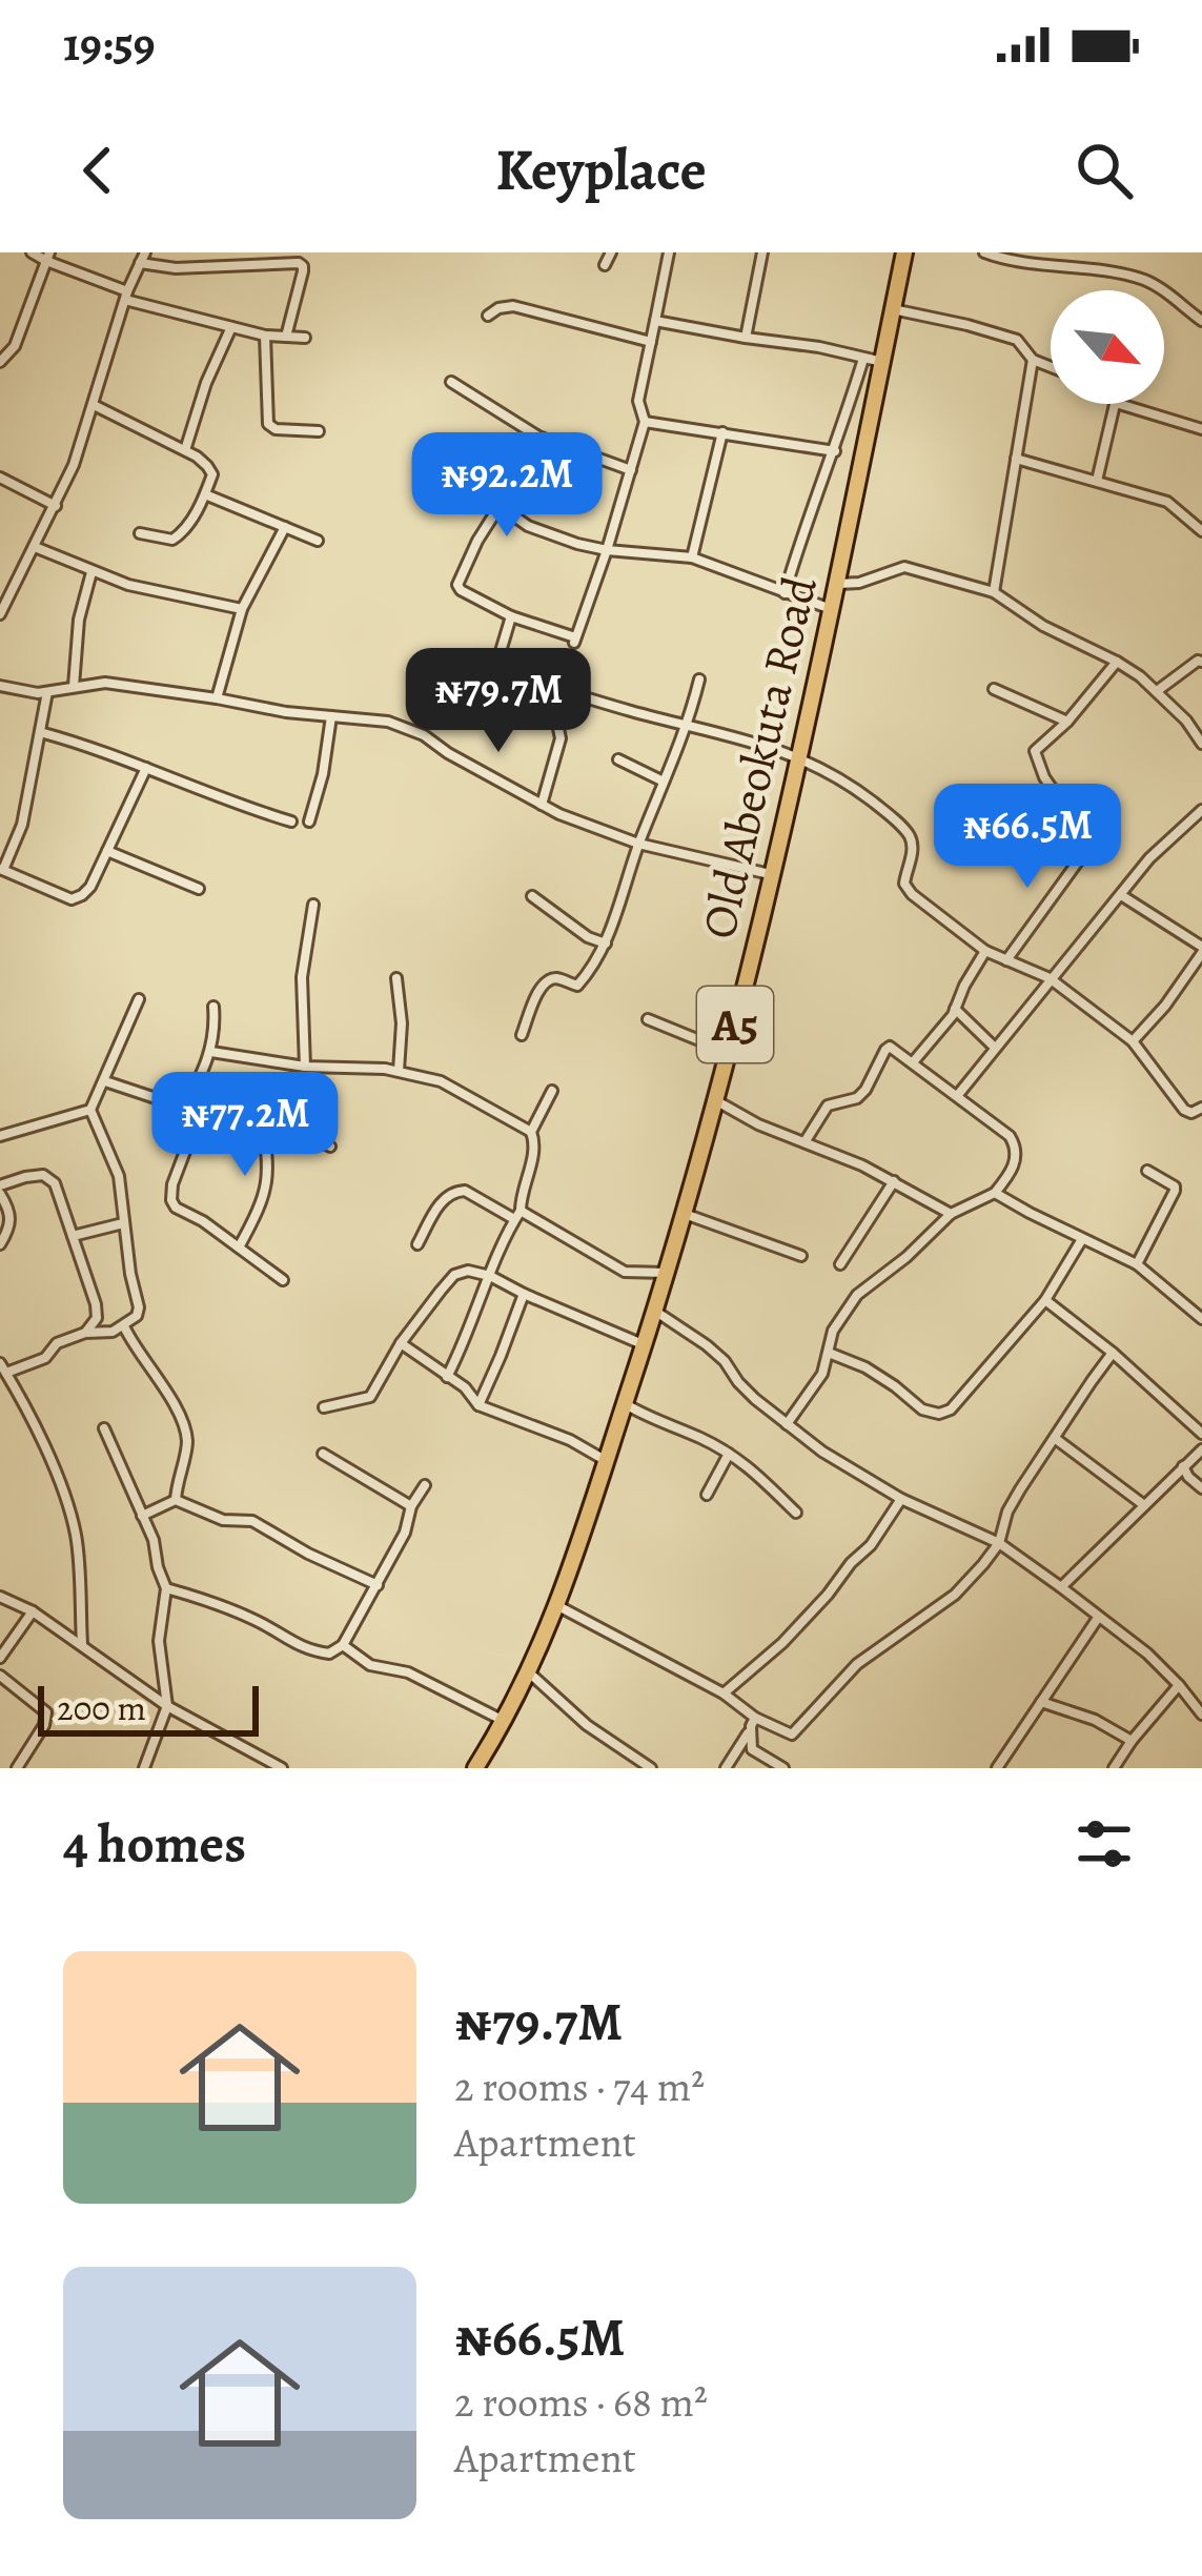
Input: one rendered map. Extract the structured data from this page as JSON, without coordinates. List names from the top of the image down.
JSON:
{
  "streets": {
    "highway": ["Old Abeokuta Road", "A5"]
  },
  "scale_bar": "200 m",
  "north": "bottom right",
  "page": {
    "status": "19:59",
    "header": "Keyplace",
    "price": [
      "₦92.2M",
      "₦79.7M",
      "₦66.5M",
      "₦77.2M"
    ],
    "scale": "200 m",
    "heading": "4 homes",
    "list": [
      {
        "name": "₦79.7M",
        "note": "2 rooms · 74 m² · Apartment"
      },
      {
        "name": "₦66.5M",
        "note": "2 rooms · 68 m² · Apartment"
      }
    ]
  }
}
